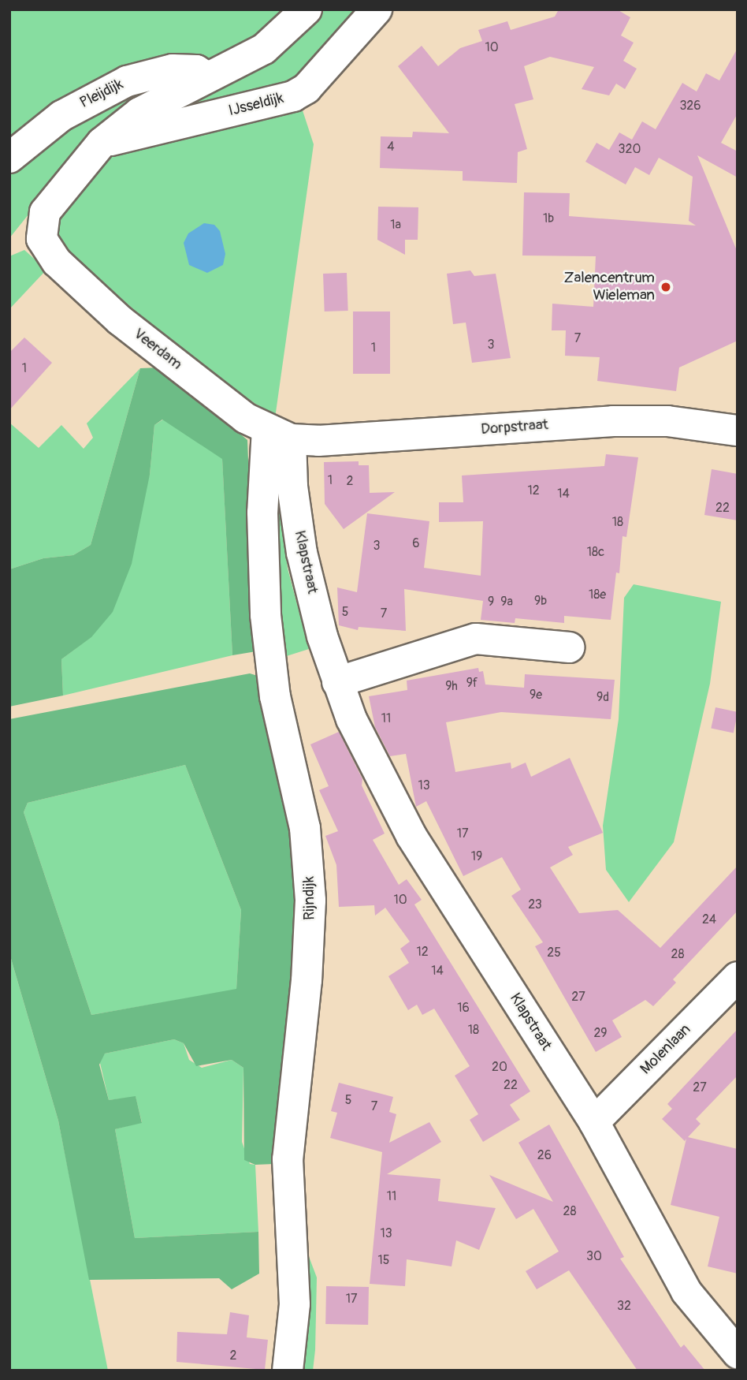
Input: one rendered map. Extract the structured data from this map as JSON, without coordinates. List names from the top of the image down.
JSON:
{
  "streets": {
    "street": [
      "Pleijdijk",
      "IJsseldijk",
      "Veerdam",
      "Dorpstraat",
      "Klapstraat",
      "Rijndijk",
      "Molenlaan"
    ]
  },
  "crossings": [
    ["IJsseldijk", "Veerdam"],
    ["Veerdam", "Dorpstraat"],
    ["Veerdam", "Klapstraat"],
    ["Veerdam", "Rijndijk"],
    ["Dorpstraat", "Klapstraat"],
    ["Dorpstraat", "Rijndijk"],
    ["Klapstraat", "Rijndijk"],
    ["Klapstraat", "Molenlaan"]
  ],
  "places": ["Zalencentrum Wieleman"],
  "house_numbers": [
    "10",
    "326",
    "4",
    "320",
    "1b",
    "1a",
    "7",
    "3",
    "1",
    "1",
    "1",
    "2",
    "12",
    "14",
    "22",
    "18",
    "6",
    "3",
    "18c",
    "18e",
    "9b",
    "9",
    "9a",
    "5",
    "7",
    "9f",
    "9h",
    "9e",
    "9d",
    "11",
    "13",
    "17",
    "19",
    "10",
    "23",
    "24",
    "12",
    "25",
    "28",
    "14",
    "27",
    "16",
    "18",
    "29",
    "20",
    "22",
    "27",
    "5",
    "7",
    "26",
    "11",
    "28",
    "13",
    "30",
    "15",
    "17",
    "32",
    "2"
  ]
}
